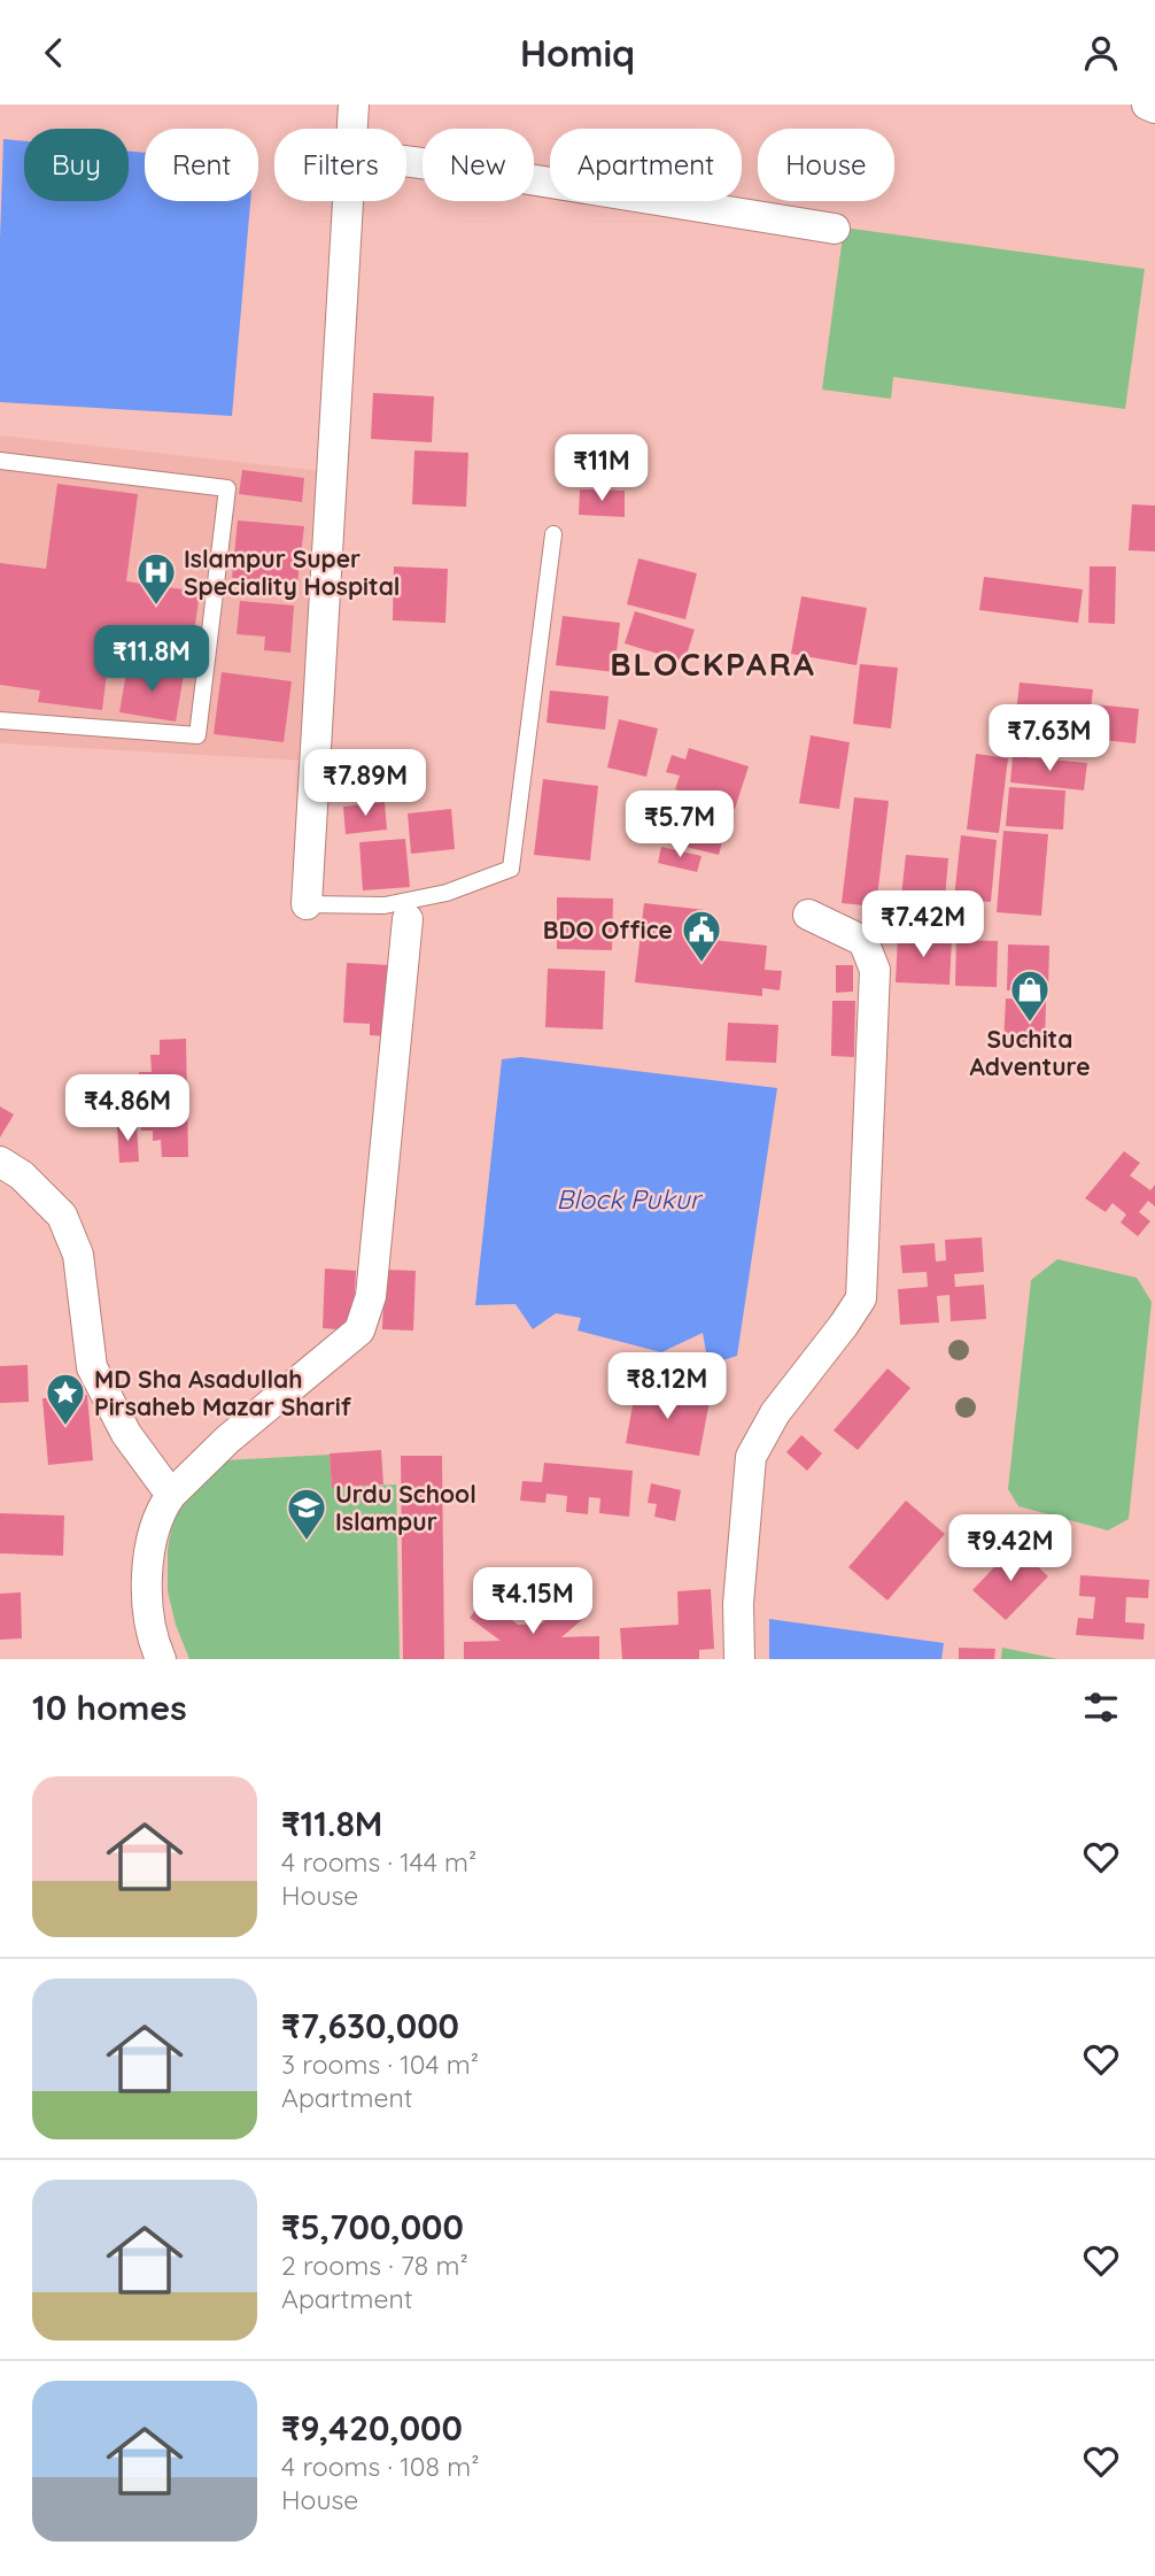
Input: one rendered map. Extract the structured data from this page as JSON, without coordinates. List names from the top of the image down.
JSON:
{
  "districts": ["BLOCKPARA"],
  "water": ["Block Pukur"],
  "places": {
    "hospital": ["Islampur Super Speciality Hospital"],
    "public building": ["BDO Office"],
    "shop": ["Suchita Adventure"],
    "place": ["MD Sha Asadullah Pirsaheb Mazar Sharif"],
    "school or university": ["Urdu School Islampur"]
  },
  "page": {
    "header": "Homiq",
    "chip": [
      "Buy",
      "Rent",
      "Filters",
      "New",
      "Apartment",
      "House"
    ],
    "price": [
      "₹11M",
      "₹11.8M",
      "₹7.63M",
      "₹7.89M",
      "₹5.7M",
      "₹7.42M",
      "₹4.86M",
      "₹8.12M",
      "₹9.42M",
      "₹4.15M"
    ],
    "heading": "10 homes",
    "list": [
      {
        "name": "₹11.8M",
        "note": "4 rooms · 144 m² · House"
      },
      {
        "name": "₹7,630,000",
        "note": "3 rooms · 104 m² · Apartment"
      },
      {
        "name": "₹5,700,000",
        "note": "2 rooms · 78 m² · Apartment"
      },
      {
        "name": "₹9,420,000",
        "note": "4 rooms · 108 m² · House"
      }
    ]
  }
}
